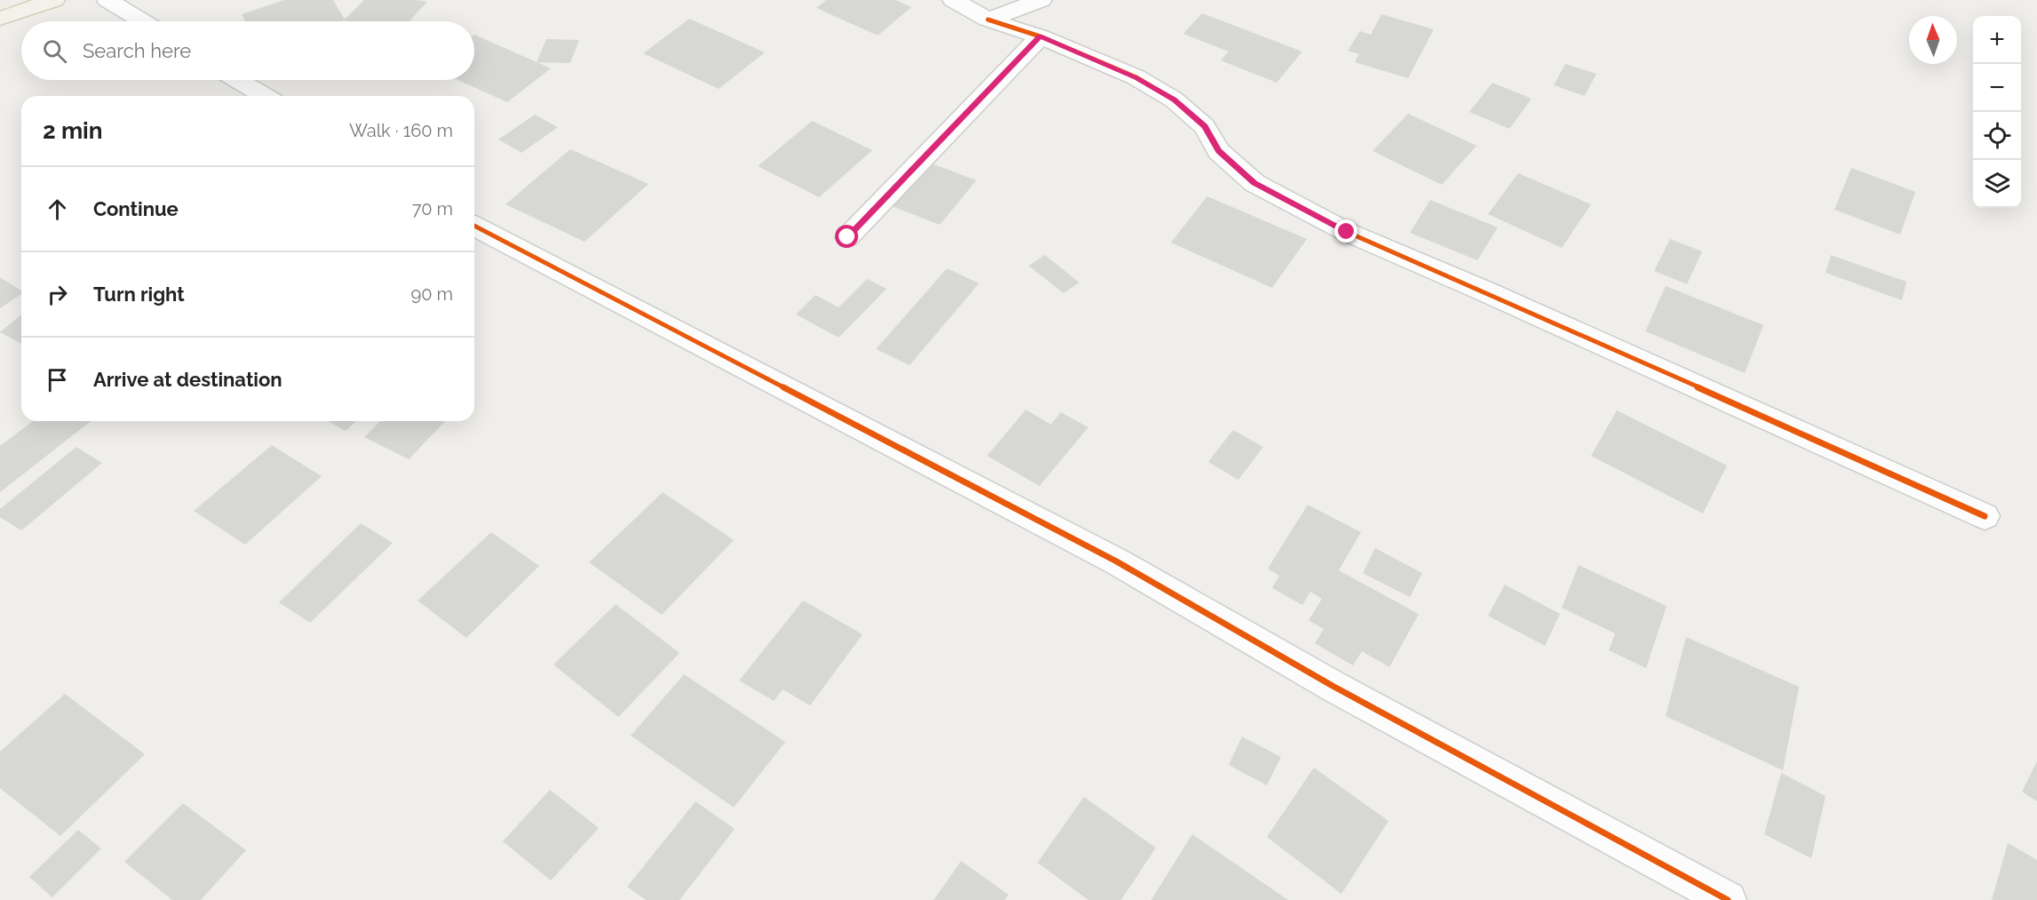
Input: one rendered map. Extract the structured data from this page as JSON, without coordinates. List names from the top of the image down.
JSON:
{
  "north": "top",
  "page": {
    "map_buttons": ["+", "−"],
    "search": "Search here",
    "heading": ["2 min", "Walk · 160 m"],
    "list": [
      ["Continue", "70 m"],
      ["Turn right", "90 m"],
      "Arrive at destination"
    ]
  }
}
